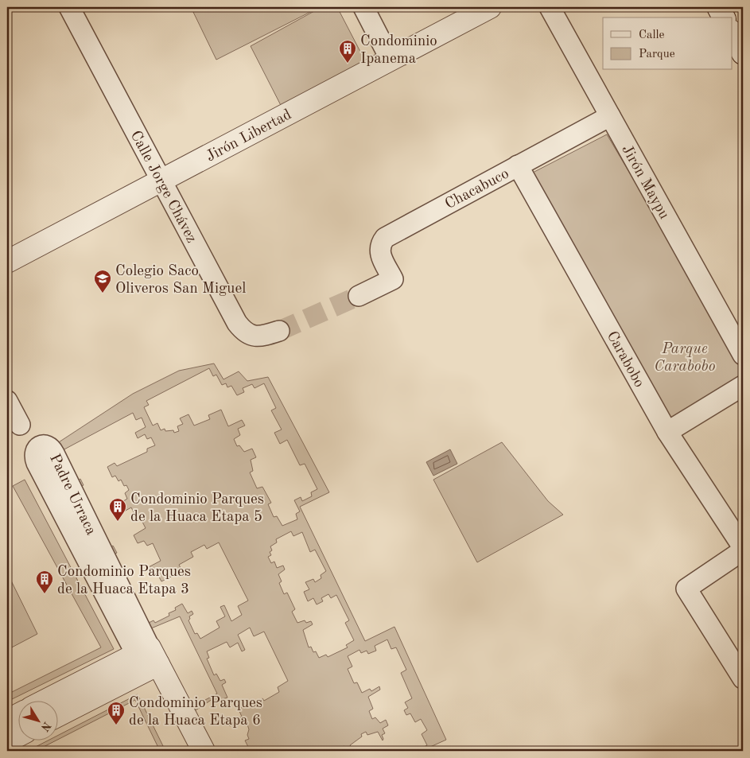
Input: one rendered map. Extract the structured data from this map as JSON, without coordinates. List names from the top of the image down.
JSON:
{
  "streets": {
    "street": [
      "Jirón Libertad",
      "Jirón Maypu",
      "Calle Jorge Chávez",
      "Chacabuco",
      "Carabobo",
      "Padre Urraca"
    ]
  },
  "crossings": [
    ["Jirón Libertad", "Calle Jorge Chávez"],
    ["Jirón Maypu", "Chacabuco"],
    ["Chacabuco", "Carabobo"]
  ],
  "parks": ["Parque Carabobo"],
  "places": {
    "building": [
      "Condominio Ipanema",
      "Condominio Parques de la Huaca Etapa 5",
      "Condominio Parques de la Huaca Etapa 3",
      "Condominio Parques de la Huaca Etapa 6"
    ],
    "school or university": ["Colegio Saco Oliveros San Miguel"]
  },
  "legend": ["Calle", "Parque"],
  "north": "bottom right"
}
